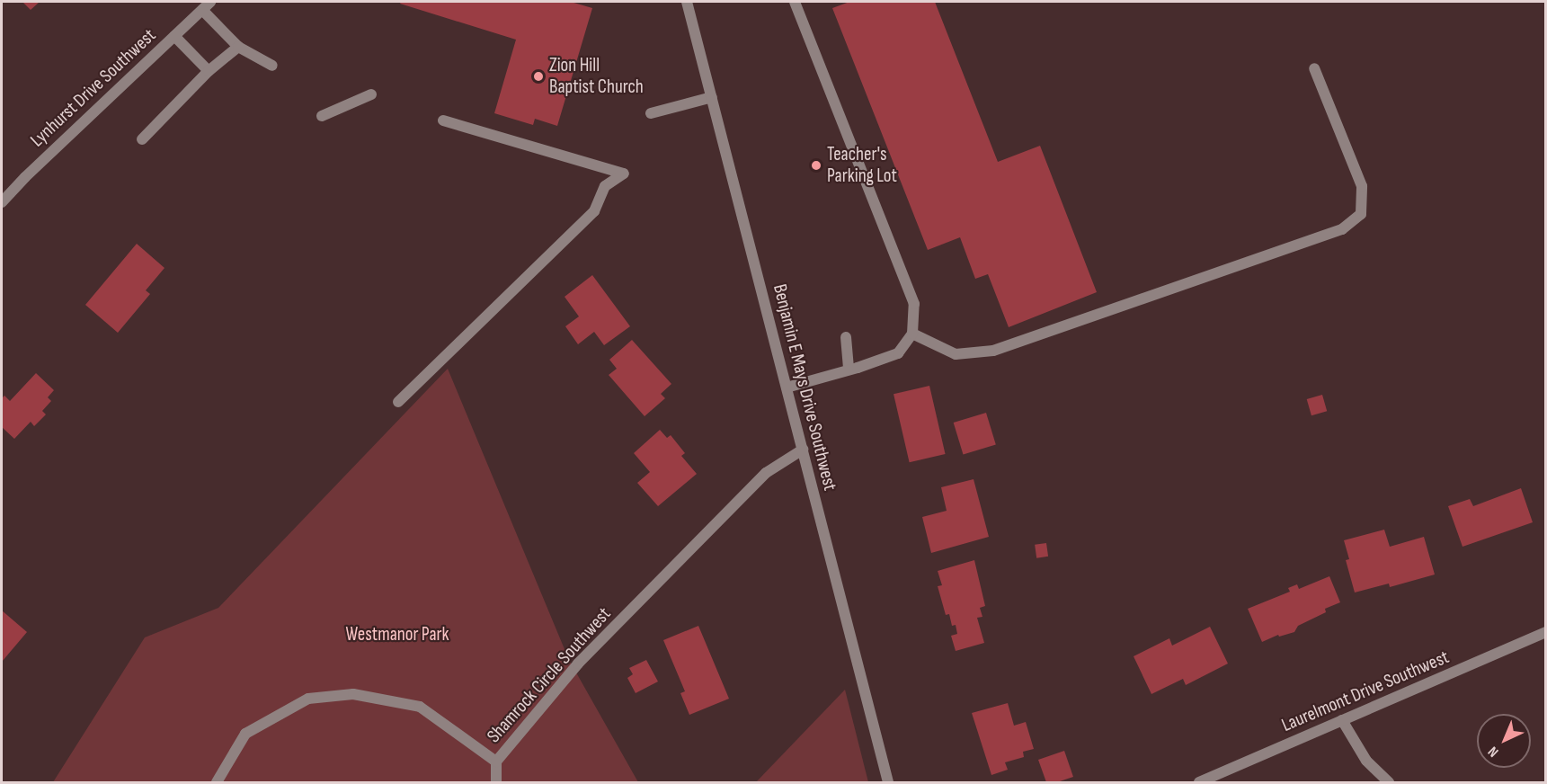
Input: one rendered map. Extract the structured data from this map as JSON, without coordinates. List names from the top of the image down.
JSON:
{
  "streets": {
    "street": [
      "Lynhurst Drive Southwest",
      "Benjamin E Mays Drive Southwest",
      "Shamrock Circle Southwest",
      "Laurelmont Drive Southwest"
    ]
  },
  "crossings": [
    ["Benjamin E Mays Drive Southwest", "Shamrock Circle Southwest"]
  ],
  "parks": ["Westmanor Park"],
  "places": ["Zion Hill Baptist Church", "Teacher's Parking Lot"],
  "north": "bottom left"
}
